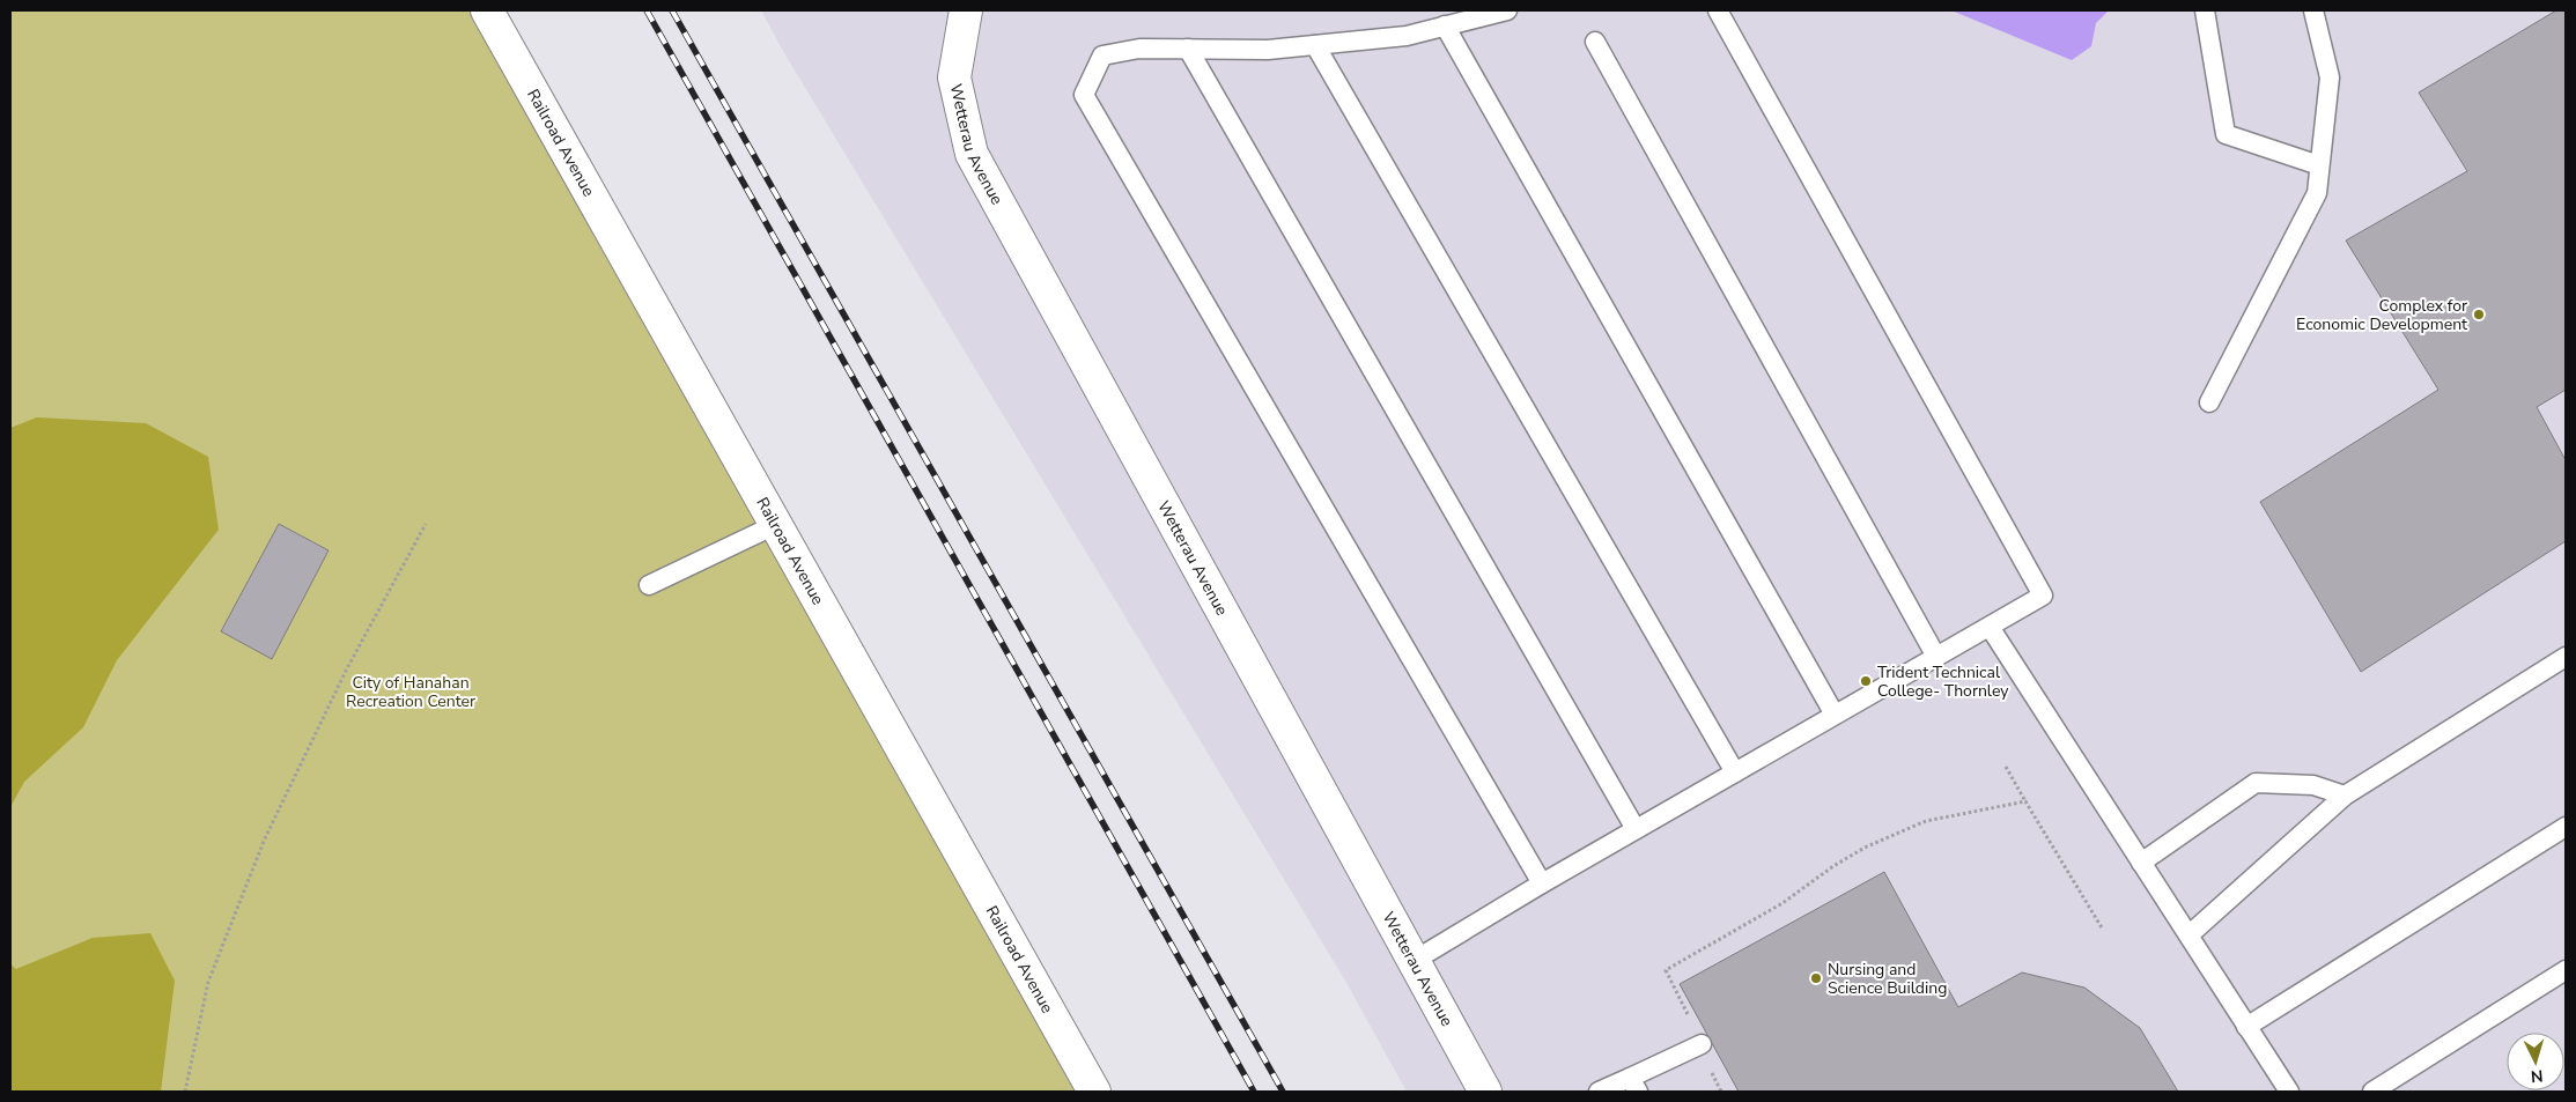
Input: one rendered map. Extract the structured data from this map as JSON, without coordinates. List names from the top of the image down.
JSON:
{
  "streets": {
    "street": ["Railroad Avenue", "Wetterau Avenue"]
  },
  "parks": ["City of Hanahan Recreation Center"],
  "places": ["Complex for Economic Development", "Trident Technical College- Thornley", "Nursing and Science Building"],
  "north": "bottom"
}
